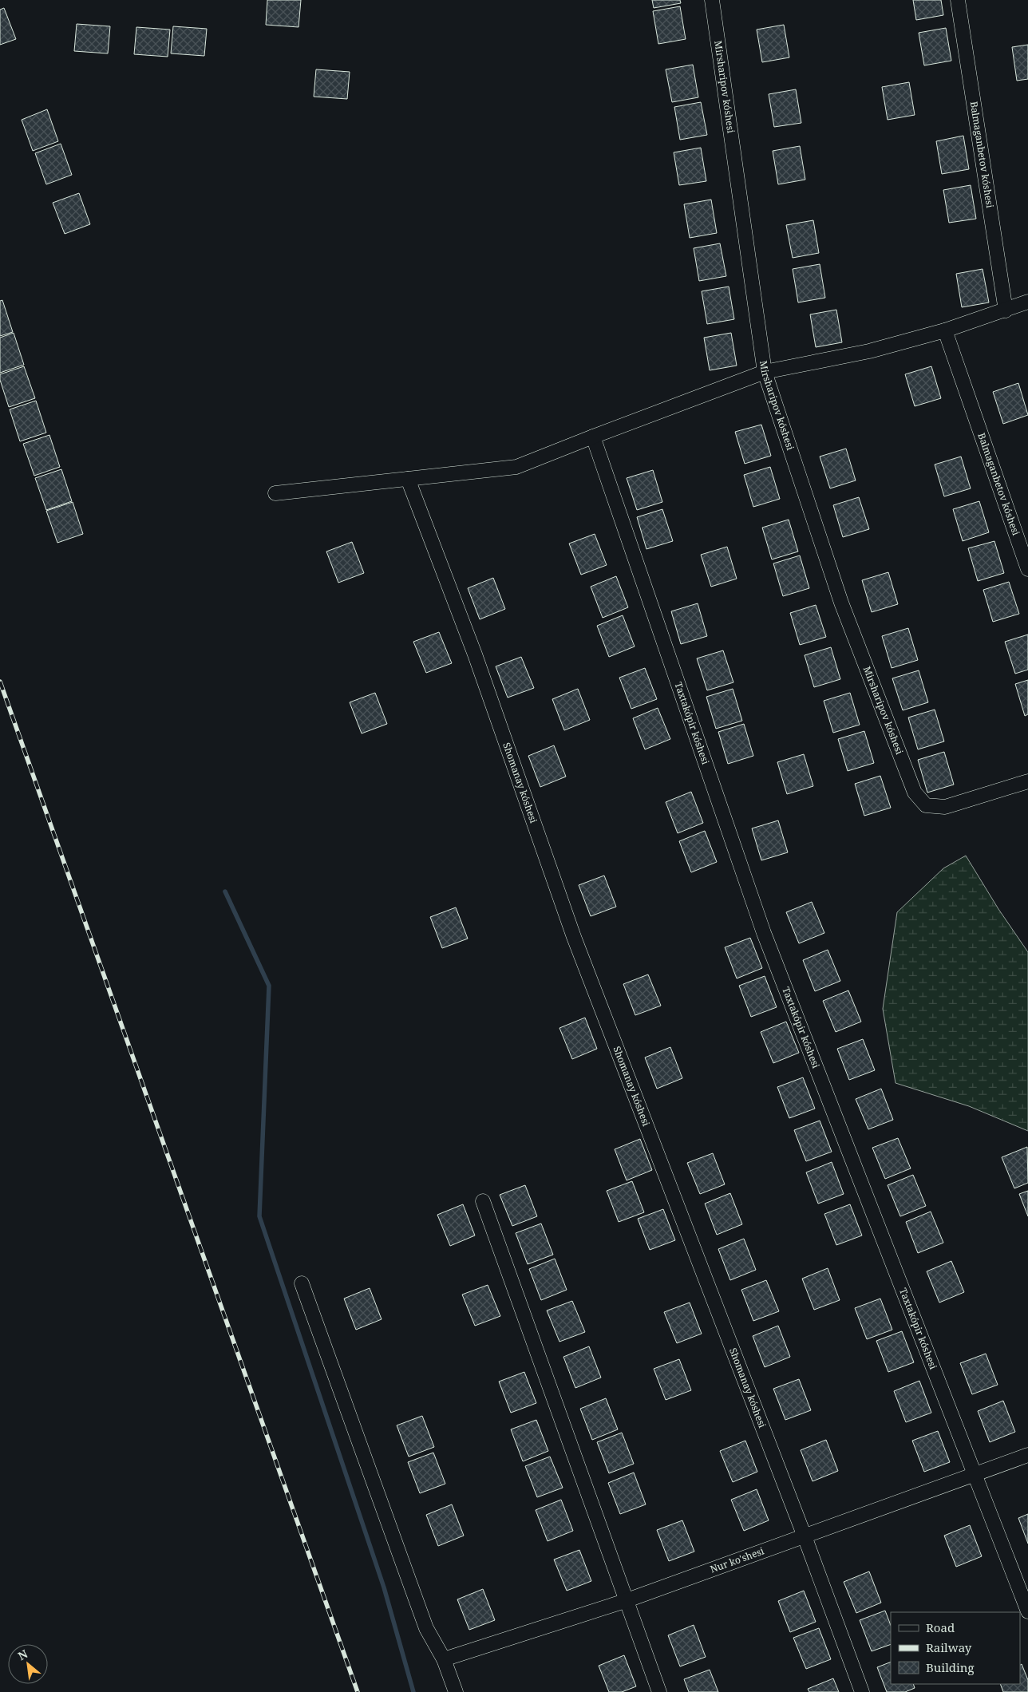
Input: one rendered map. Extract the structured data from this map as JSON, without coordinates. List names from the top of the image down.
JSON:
{
  "streets": {
    "street": [
      "Mirsharipov kóshesi",
      "Balmaganbetov kóshesi",
      "Taxtakópir kóshesi",
      "Shomanay kóshesi",
      "Nur ko'shesi"
    ]
  },
  "crossings": [
    ["Taxtakópir kóshesi", "Nur ko'shesi"],
    ["Shomanay kóshesi", "Nur ko'shesi"]
  ],
  "legend": ["Road", "Railway", "Building"],
  "north": "top left"
}
